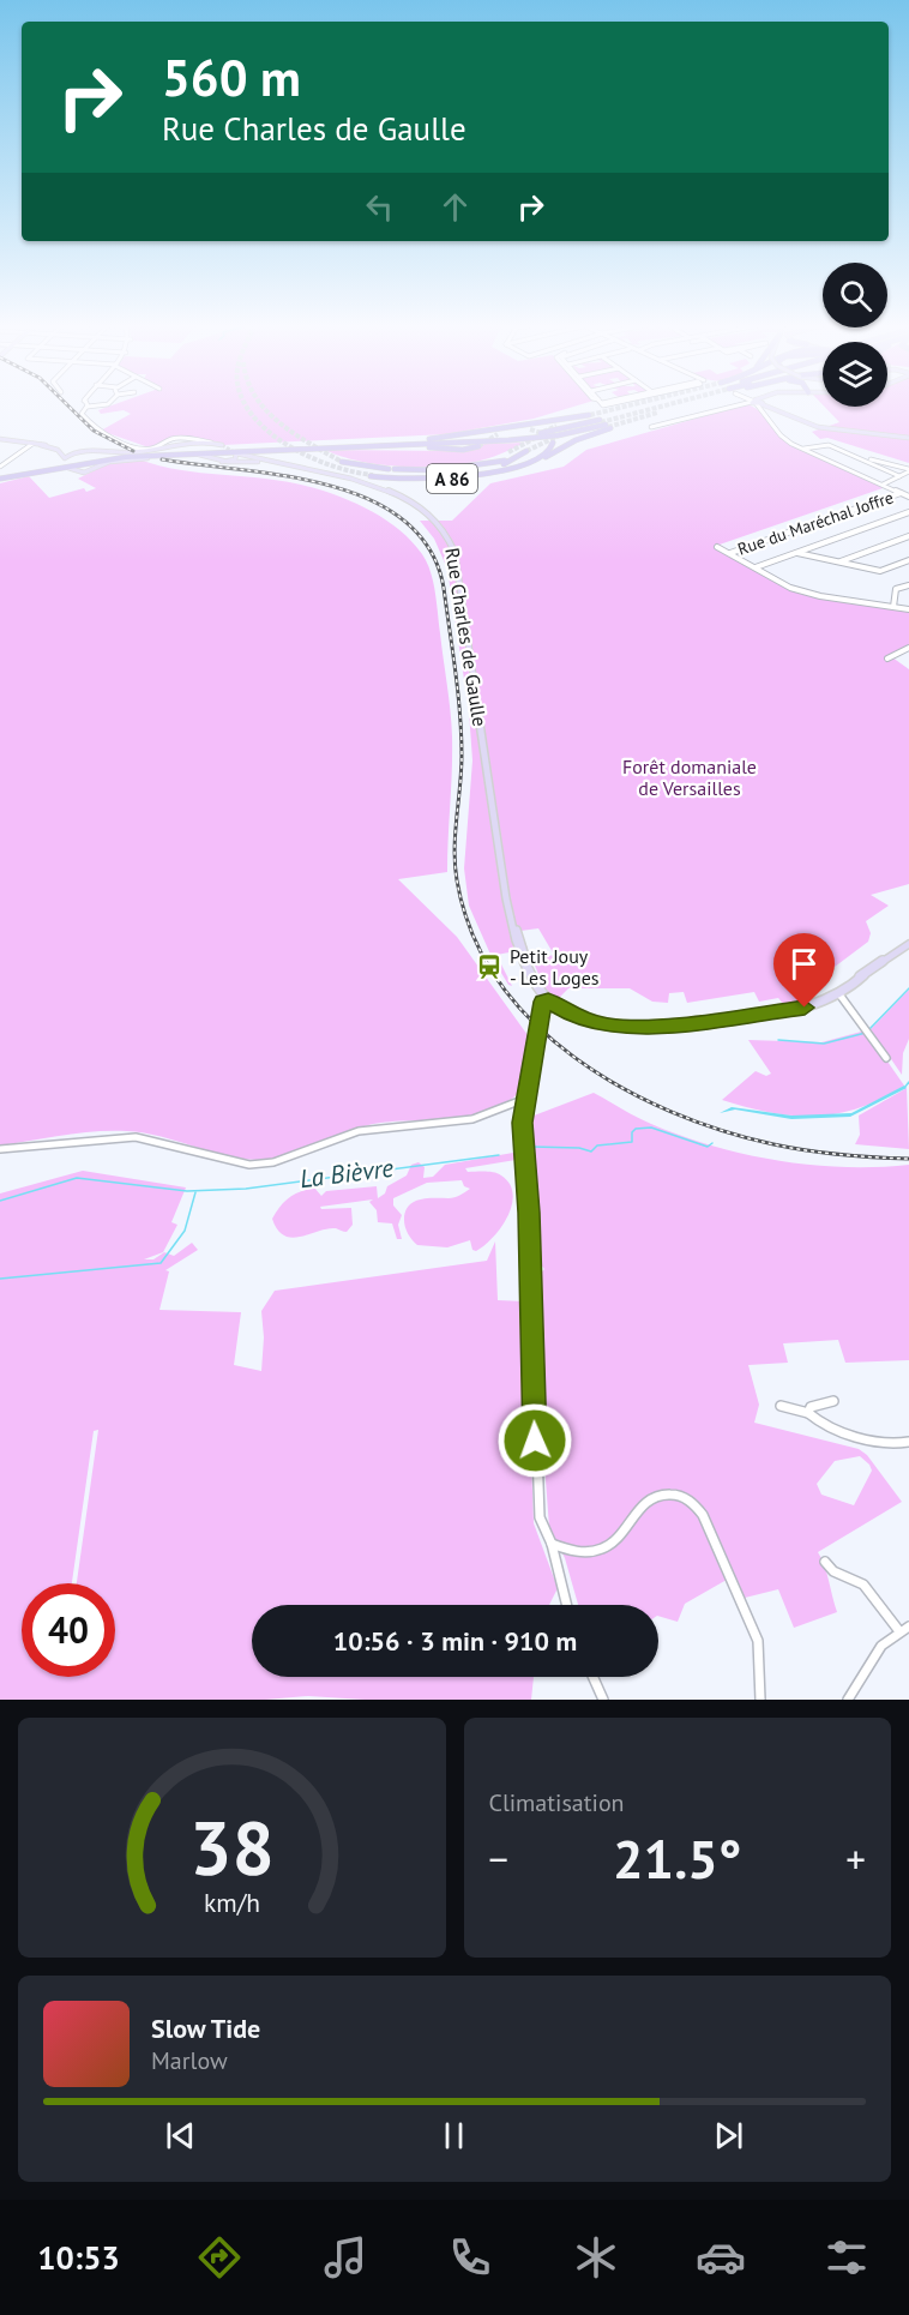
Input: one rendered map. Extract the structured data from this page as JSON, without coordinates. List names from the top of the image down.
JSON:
{
  "streets": {
    "highway": ["A 86"],
    "main road": ["Rue Charles de Gaulle"],
    "street": ["Rue du Maréchal Joffre"]
  },
  "water": ["La Bièvre"],
  "parks": ["Forêt domaniale de Versailles"],
  "places": {
    "station": ["Petit Jouy - Les Loges"]
  },
  "page": {
    "turn": ["560 m", "Rue Charles de Gaulle"],
    "limit": "40",
    "trip": "10:56 · 3 min · 910 m",
    "tile": "Climatisation",
    "heat": ["−", "21.5°", "+"],
    "song": ["Slow Tide", "Marlow"],
    "tabs": "10:53",
    "gauge": ["38", "km/h"]
  }
}
